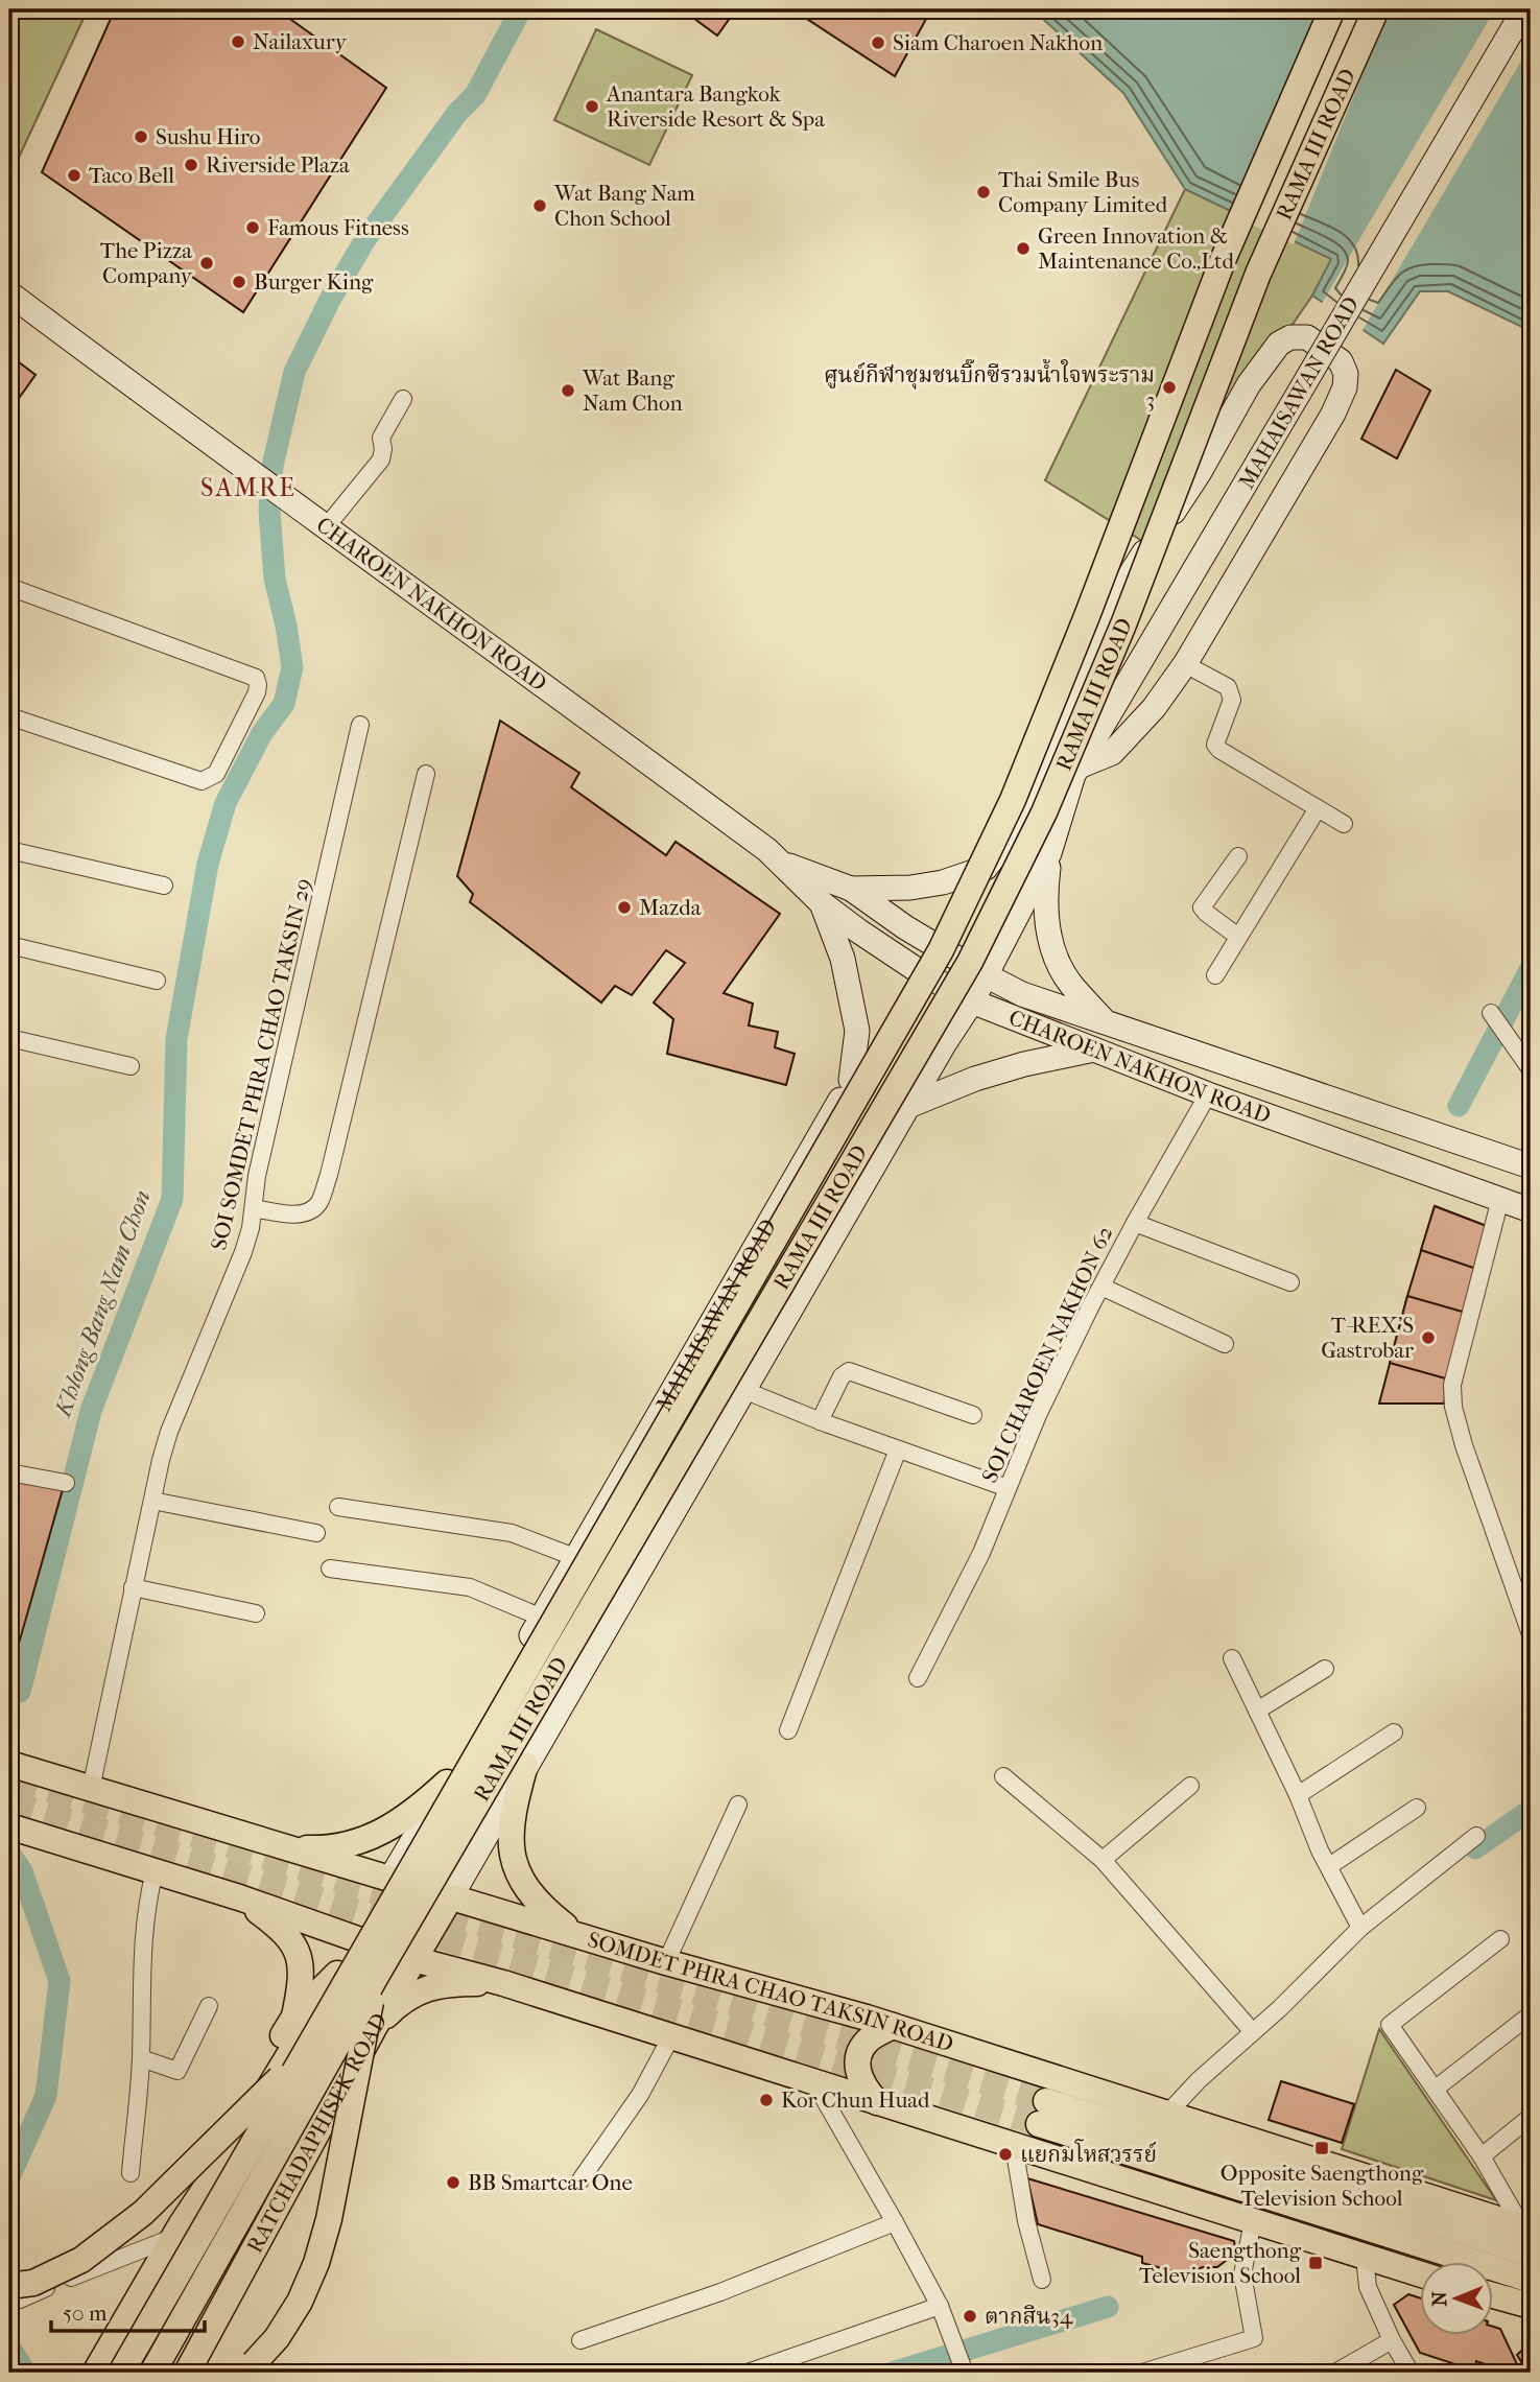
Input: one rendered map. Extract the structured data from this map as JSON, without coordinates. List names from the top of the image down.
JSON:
{
  "streets": {
    "main road": [
      "RAMA III ROAD",
      "MAHAISAWAN ROAD",
      "CHAROEN NAKHON ROAD",
      "SOMDET PHRA CHAO TAKSIN ROAD",
      "RATCHADAPHISEK ROAD"
    ],
    "street": ["SOI SOMDET PHRA CHAO TAKSIN 29", "SOI CHAROEN NAKHON 62"]
  },
  "crossings": [
    ["MAHAISAWAN ROAD", "CHAROEN NAKHON ROAD"],
    ["MAHAISAWAN ROAD", "SOMDET PHRA CHAO TAKSIN ROAD"],
    ["MAHAISAWAN ROAD", "RATCHADAPHISEK ROAD"],
    ["CHAROEN NAKHON ROAD", "SOI CHAROEN NAKHON 62"],
    ["SOI SOMDET PHRA CHAO TAKSIN 29", "SOMDET PHRA CHAO TAKSIN ROAD"],
    ["SOMDET PHRA CHAO TAKSIN ROAD", "RATCHADAPHISEK ROAD"]
  ],
  "districts": ["SAMRE"],
  "water": ["Khlong Bang Nam Chon"],
  "places": {
    "other": [
      "Nailaxury",
      "Siam Charoen Nakhon",
      "Anantara Bangkok Riverside Resort & Spa",
      "Sushu Hiro",
      "Riverside Plaza",
      "Taco Bell",
      "Thai Smile Bus Company Limited",
      "Wat Bang Nam Chon School",
      "Famous Fitness",
      "Green Innovation & Maintenance Co.,Ltd",
      "The Pizza Company",
      "Burger King",
      "ศูนย์กีฬาชุมชนบิ๊กซีรวมน้ำใจพระราม 3",
      "Wat Bang Nam Chon",
      "Mazda",
      "T-REX'S Gastrobar",
      "Kor Chun Huad",
      "แยกมโหสวรรย์",
      "BB Smartcar One",
      "ตากสิน34"
    ],
    "transit": ["Opposite Saengthong Television School", "Saengthong Television School"]
  },
  "scale_bar": "50 m",
  "north": "left"
}
